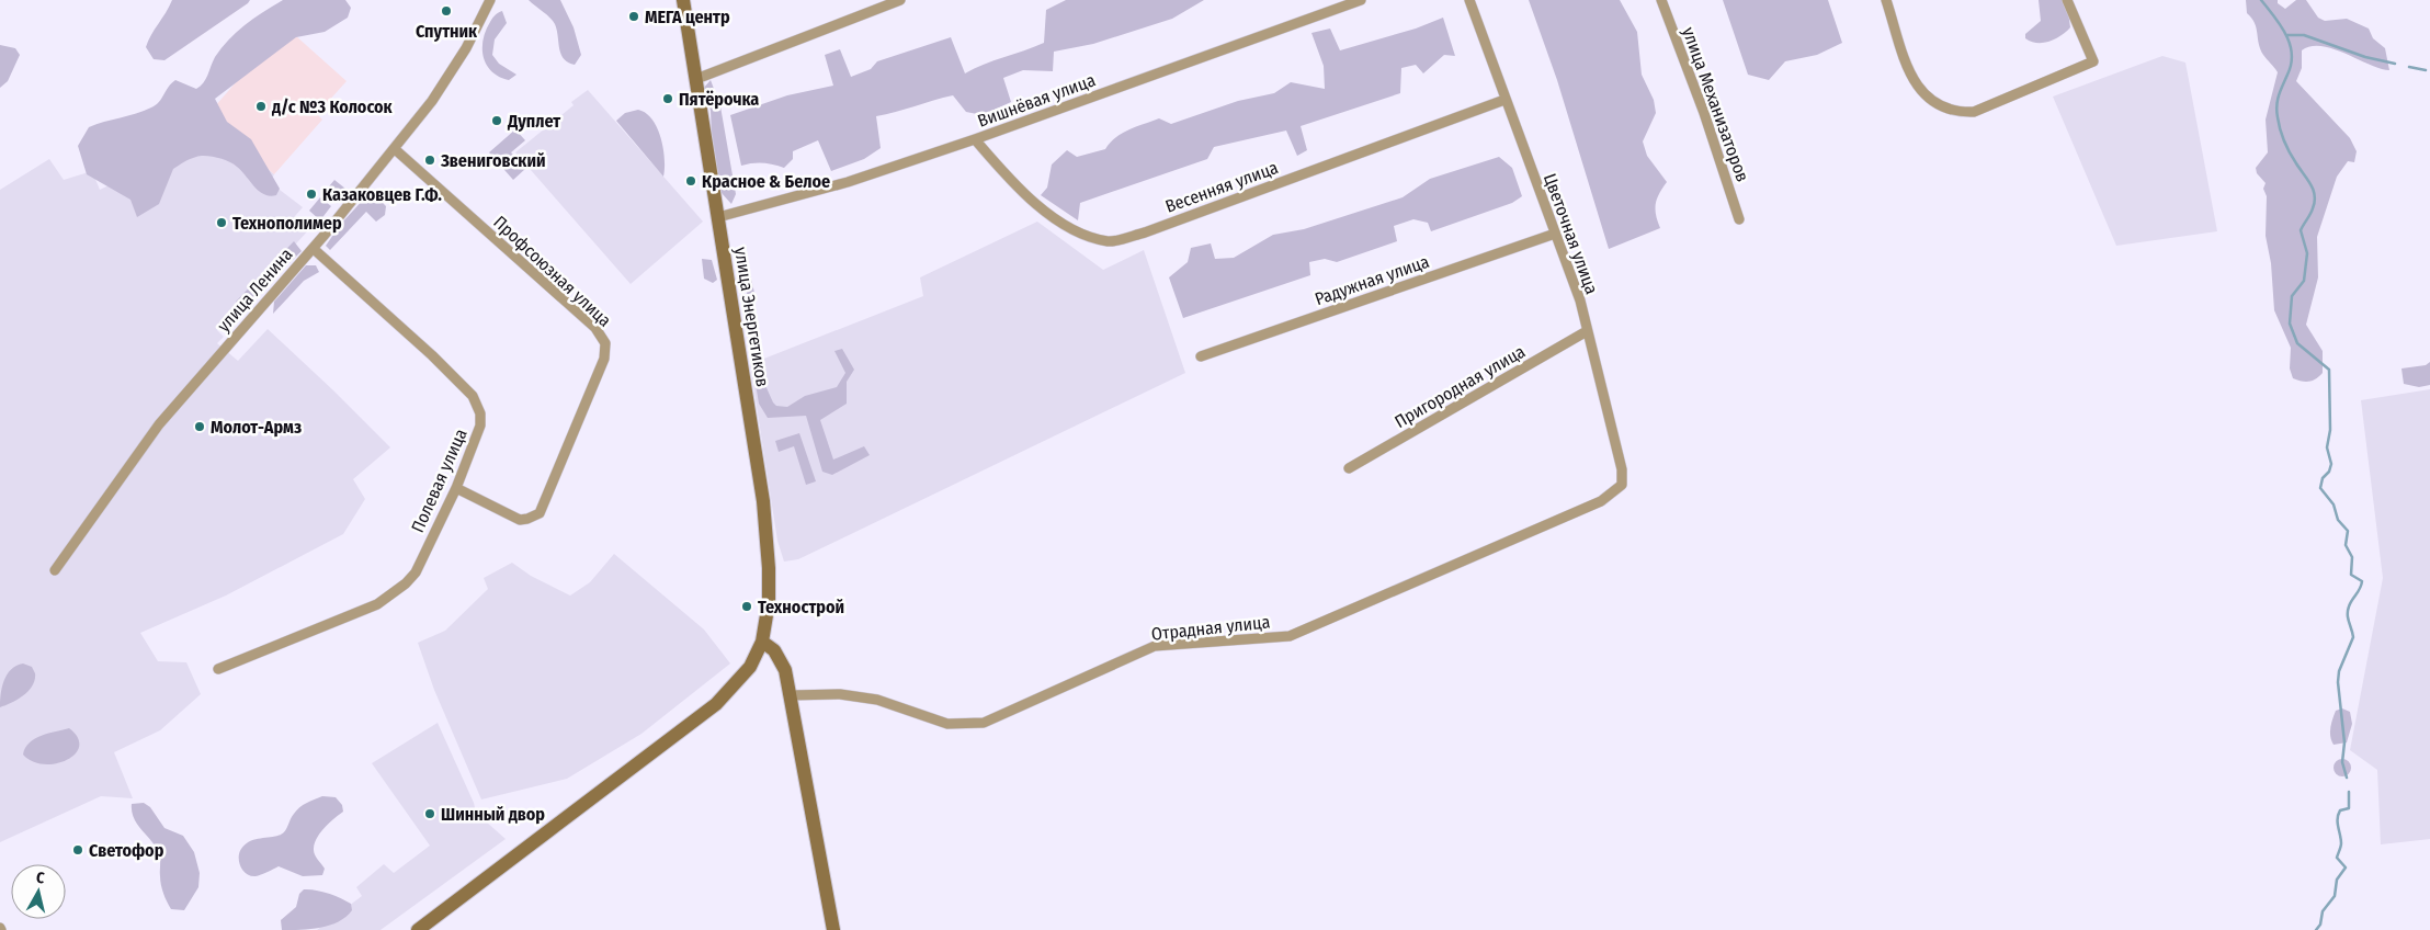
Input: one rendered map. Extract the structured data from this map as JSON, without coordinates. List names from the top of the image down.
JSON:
{
  "streets": {
    "main road": ["улица Энергетиков"],
    "street": [
      "Вишнёвая улица",
      "улица Механизаторов",
      "Весенняя улица",
      "Цветочная улица",
      "Профсоюзная улица",
      "Радужная улица",
      "улица Ленина",
      "Пригородная улица",
      "Полевая улица",
      "Отрадная улица"
    ]
  },
  "crossings": [
    ["Вишнёвая улица", "Весенняя улица"],
    ["Вишнёвая улица", "улица Энергетиков"],
    ["Весенняя улица", "Цветочная улица"],
    ["Цветочная улица", "Радужная улица"],
    ["Цветочная улица", "Пригородная улица"],
    ["Цветочная улица", "Отрадная улица"],
    ["Профсоюзная улица", "улица Ленина"],
    ["Профсоюзная улица", "Полевая улица"],
    ["улица Ленина", "Полевая улица"]
  ],
  "places": [
    "Спутник",
    "МЕГА центр",
    "Пятёрочка",
    "д/с №3 Колосок",
    "Дуплет",
    "Звениговский",
    "Красное & Белое",
    "Казаковцев Г.Ф.",
    "Технополимер",
    "Молот-Армз",
    "Технострой",
    "Шинный двор",
    "Светофор"
  ],
  "north": "top"
}
